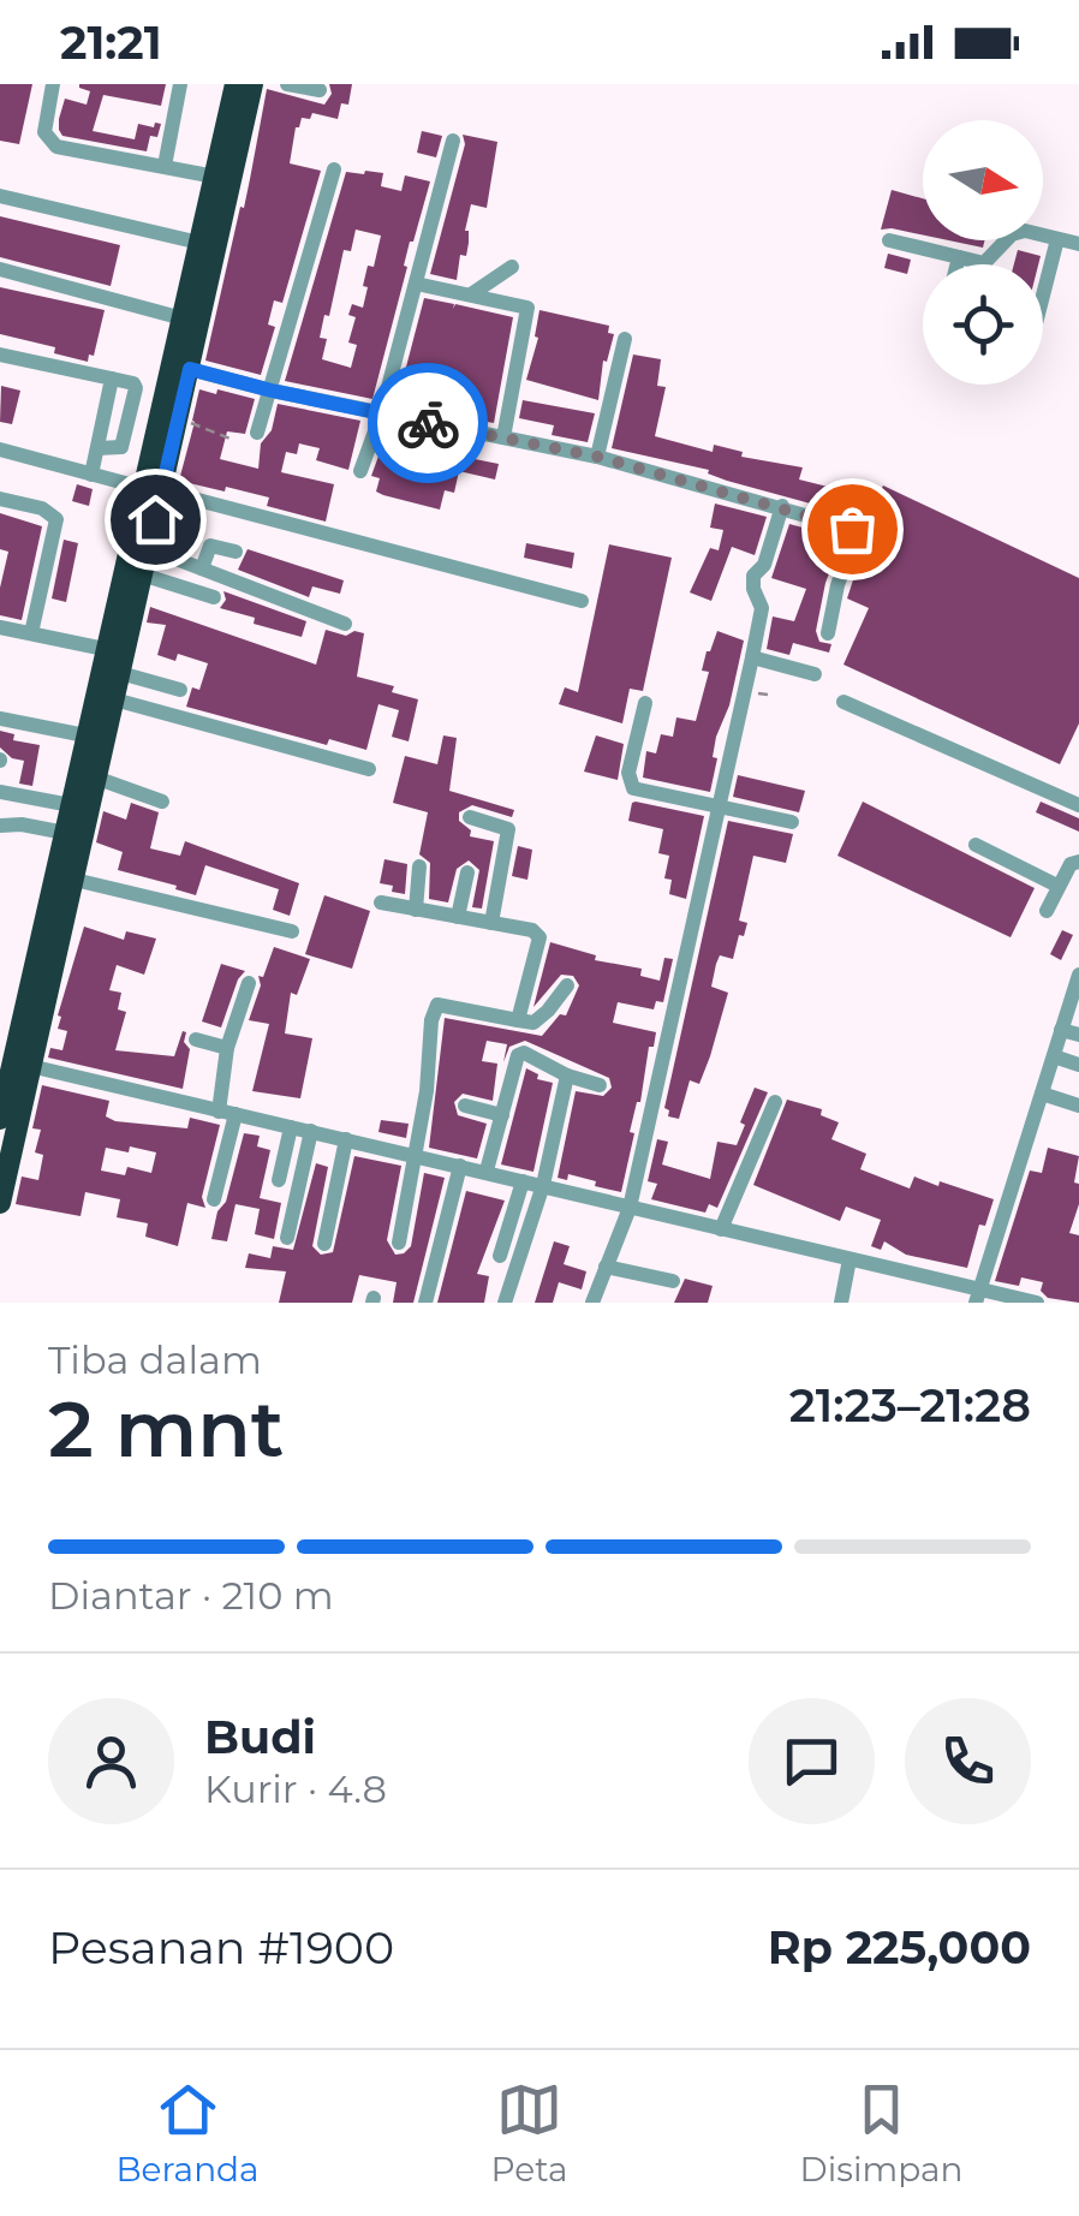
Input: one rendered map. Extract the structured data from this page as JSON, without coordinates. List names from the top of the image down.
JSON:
{
  "north": "right",
  "page": {
    "status": "21:21",
    "heading": ["2 mnt", "Tiba dalam", "21:23–21:28"],
    "panel": [
      "Budi",
      "Kurir · 4.8",
      "Pesanan #1900",
      "Rp 225,000"
    ],
    "bar": "Diantar · 210 m",
    "tabs": ["Beranda", "Peta", "Disimpan"]
  }
}
